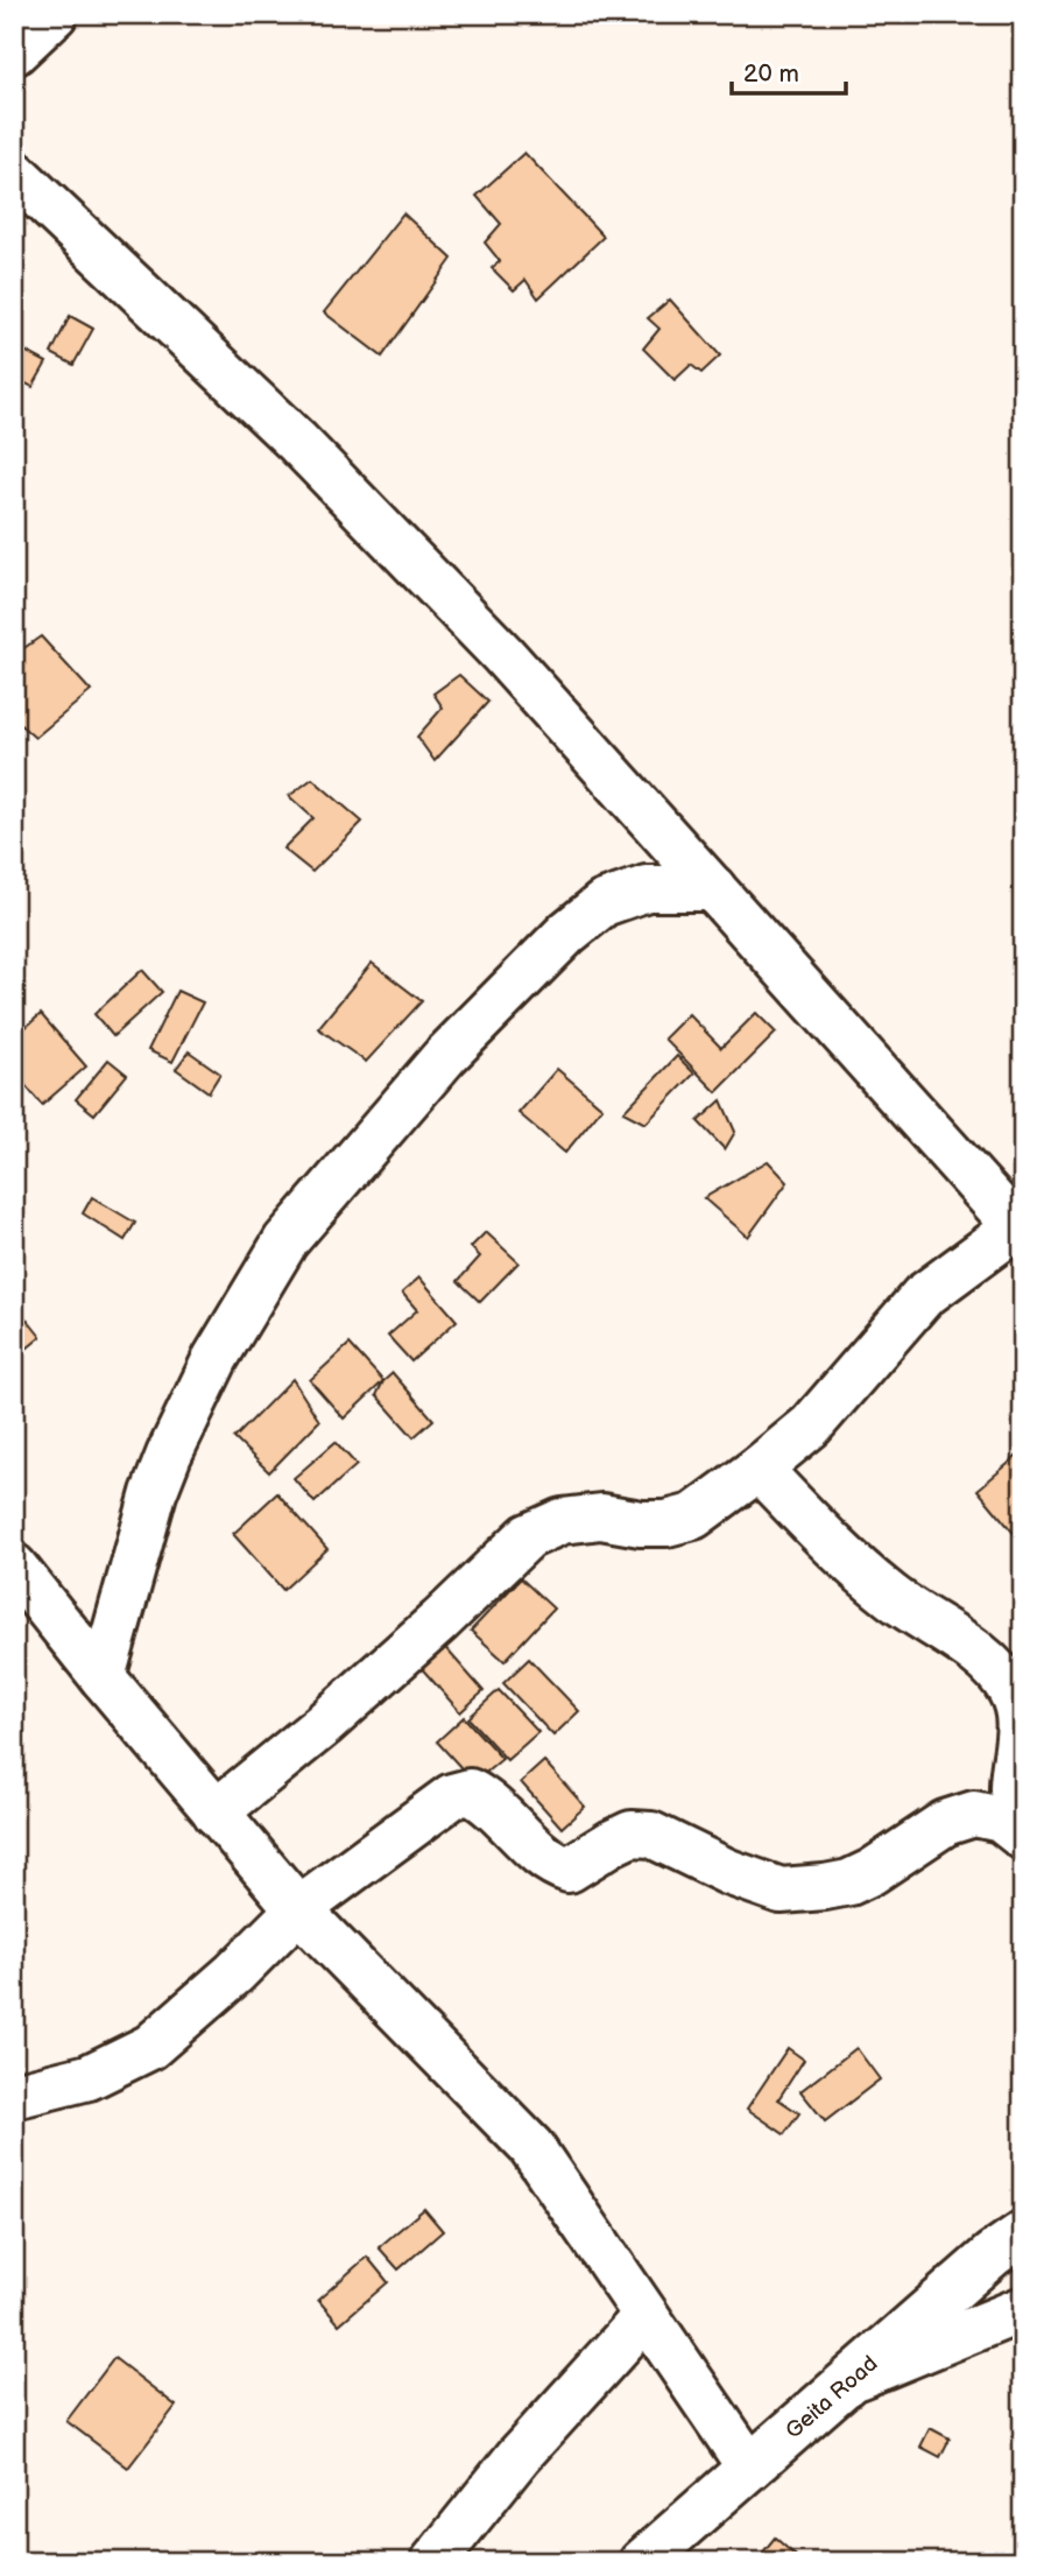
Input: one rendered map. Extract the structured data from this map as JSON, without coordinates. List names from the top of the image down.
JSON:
{
  "streets": {
    "main road": ["Geita Road"]
  },
  "scale_bar": "20 m"
}
